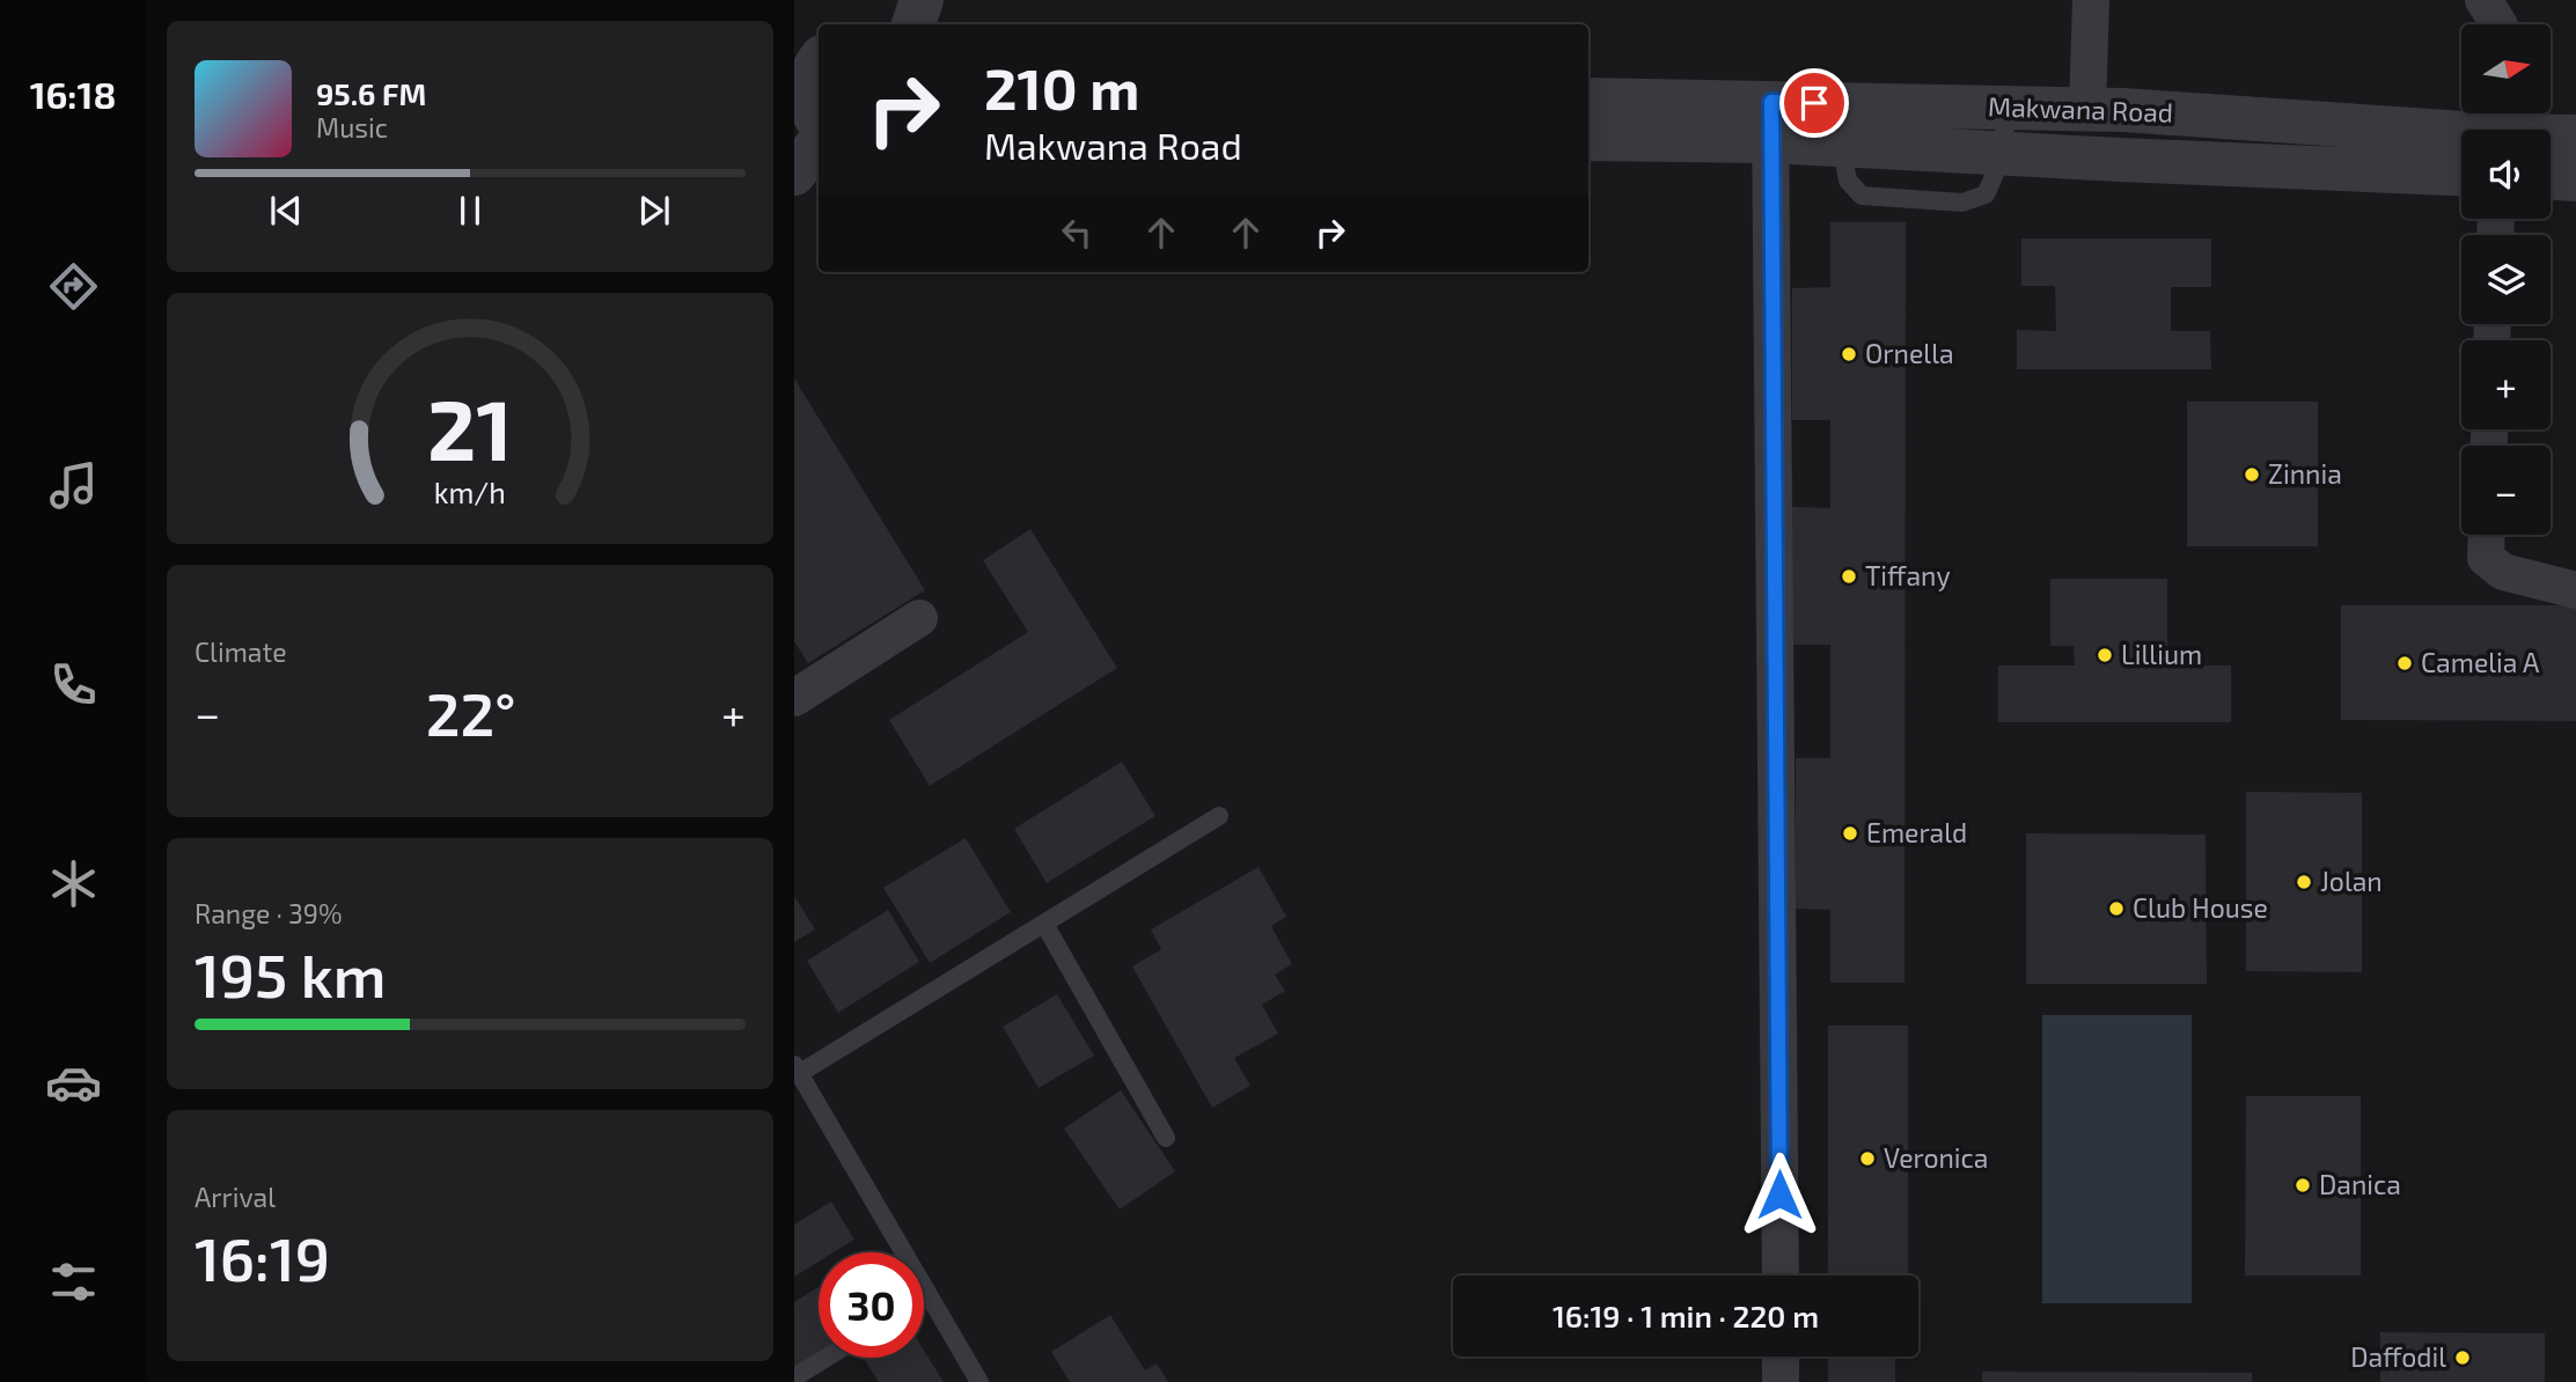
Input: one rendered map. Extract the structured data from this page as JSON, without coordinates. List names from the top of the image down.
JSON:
{
  "streets": {
    "street": ["Makwana Road"]
  },
  "places": [
    "Ornella",
    "Zinnia",
    "Tiffany",
    "Lillium",
    "Camelia A",
    "Emerald",
    "Jolan",
    "Club House",
    "Veronica",
    "Danica",
    "Daffodil"
  ],
  "north": "right",
  "page": {
    "tabs": "16:18",
    "map_buttons": ["+", "−"],
    "turn": ["210 m", "Makwana Road"],
    "song": ["95.6 FM", "Music"],
    "tile": [
      "Climate",
      ["Range · 39%", "195 km"],
      ["Arrival", "16:19"]
    ],
    "heat": ["−", "22°", "+"],
    "limit": "30",
    "trip": "16:19 · 1 min · 220 m",
    "gauge": ["21", "km/h"]
  }
}
